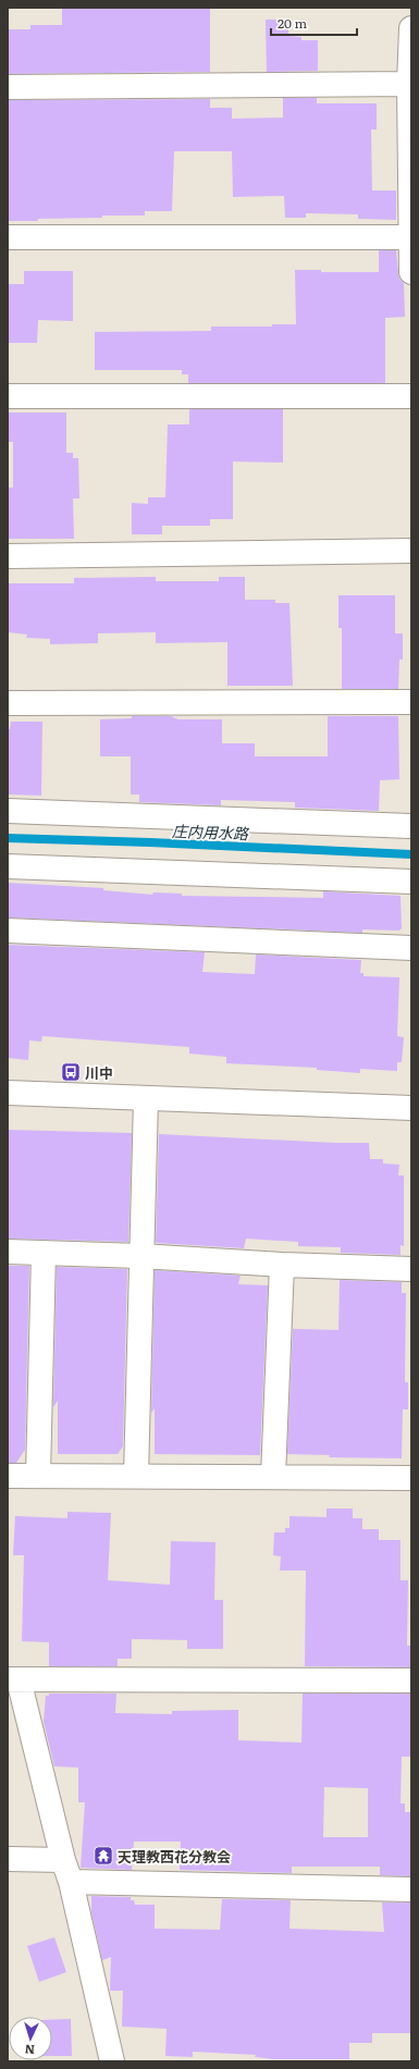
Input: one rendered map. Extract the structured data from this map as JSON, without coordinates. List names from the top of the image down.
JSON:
{
  "water": ["庄内用水路"],
  "places": {
    "bus stop": ["川中"],
    "temple": ["天理教西花分教会"]
  },
  "scale_bar": "20 m",
  "north": "bottom"
}
